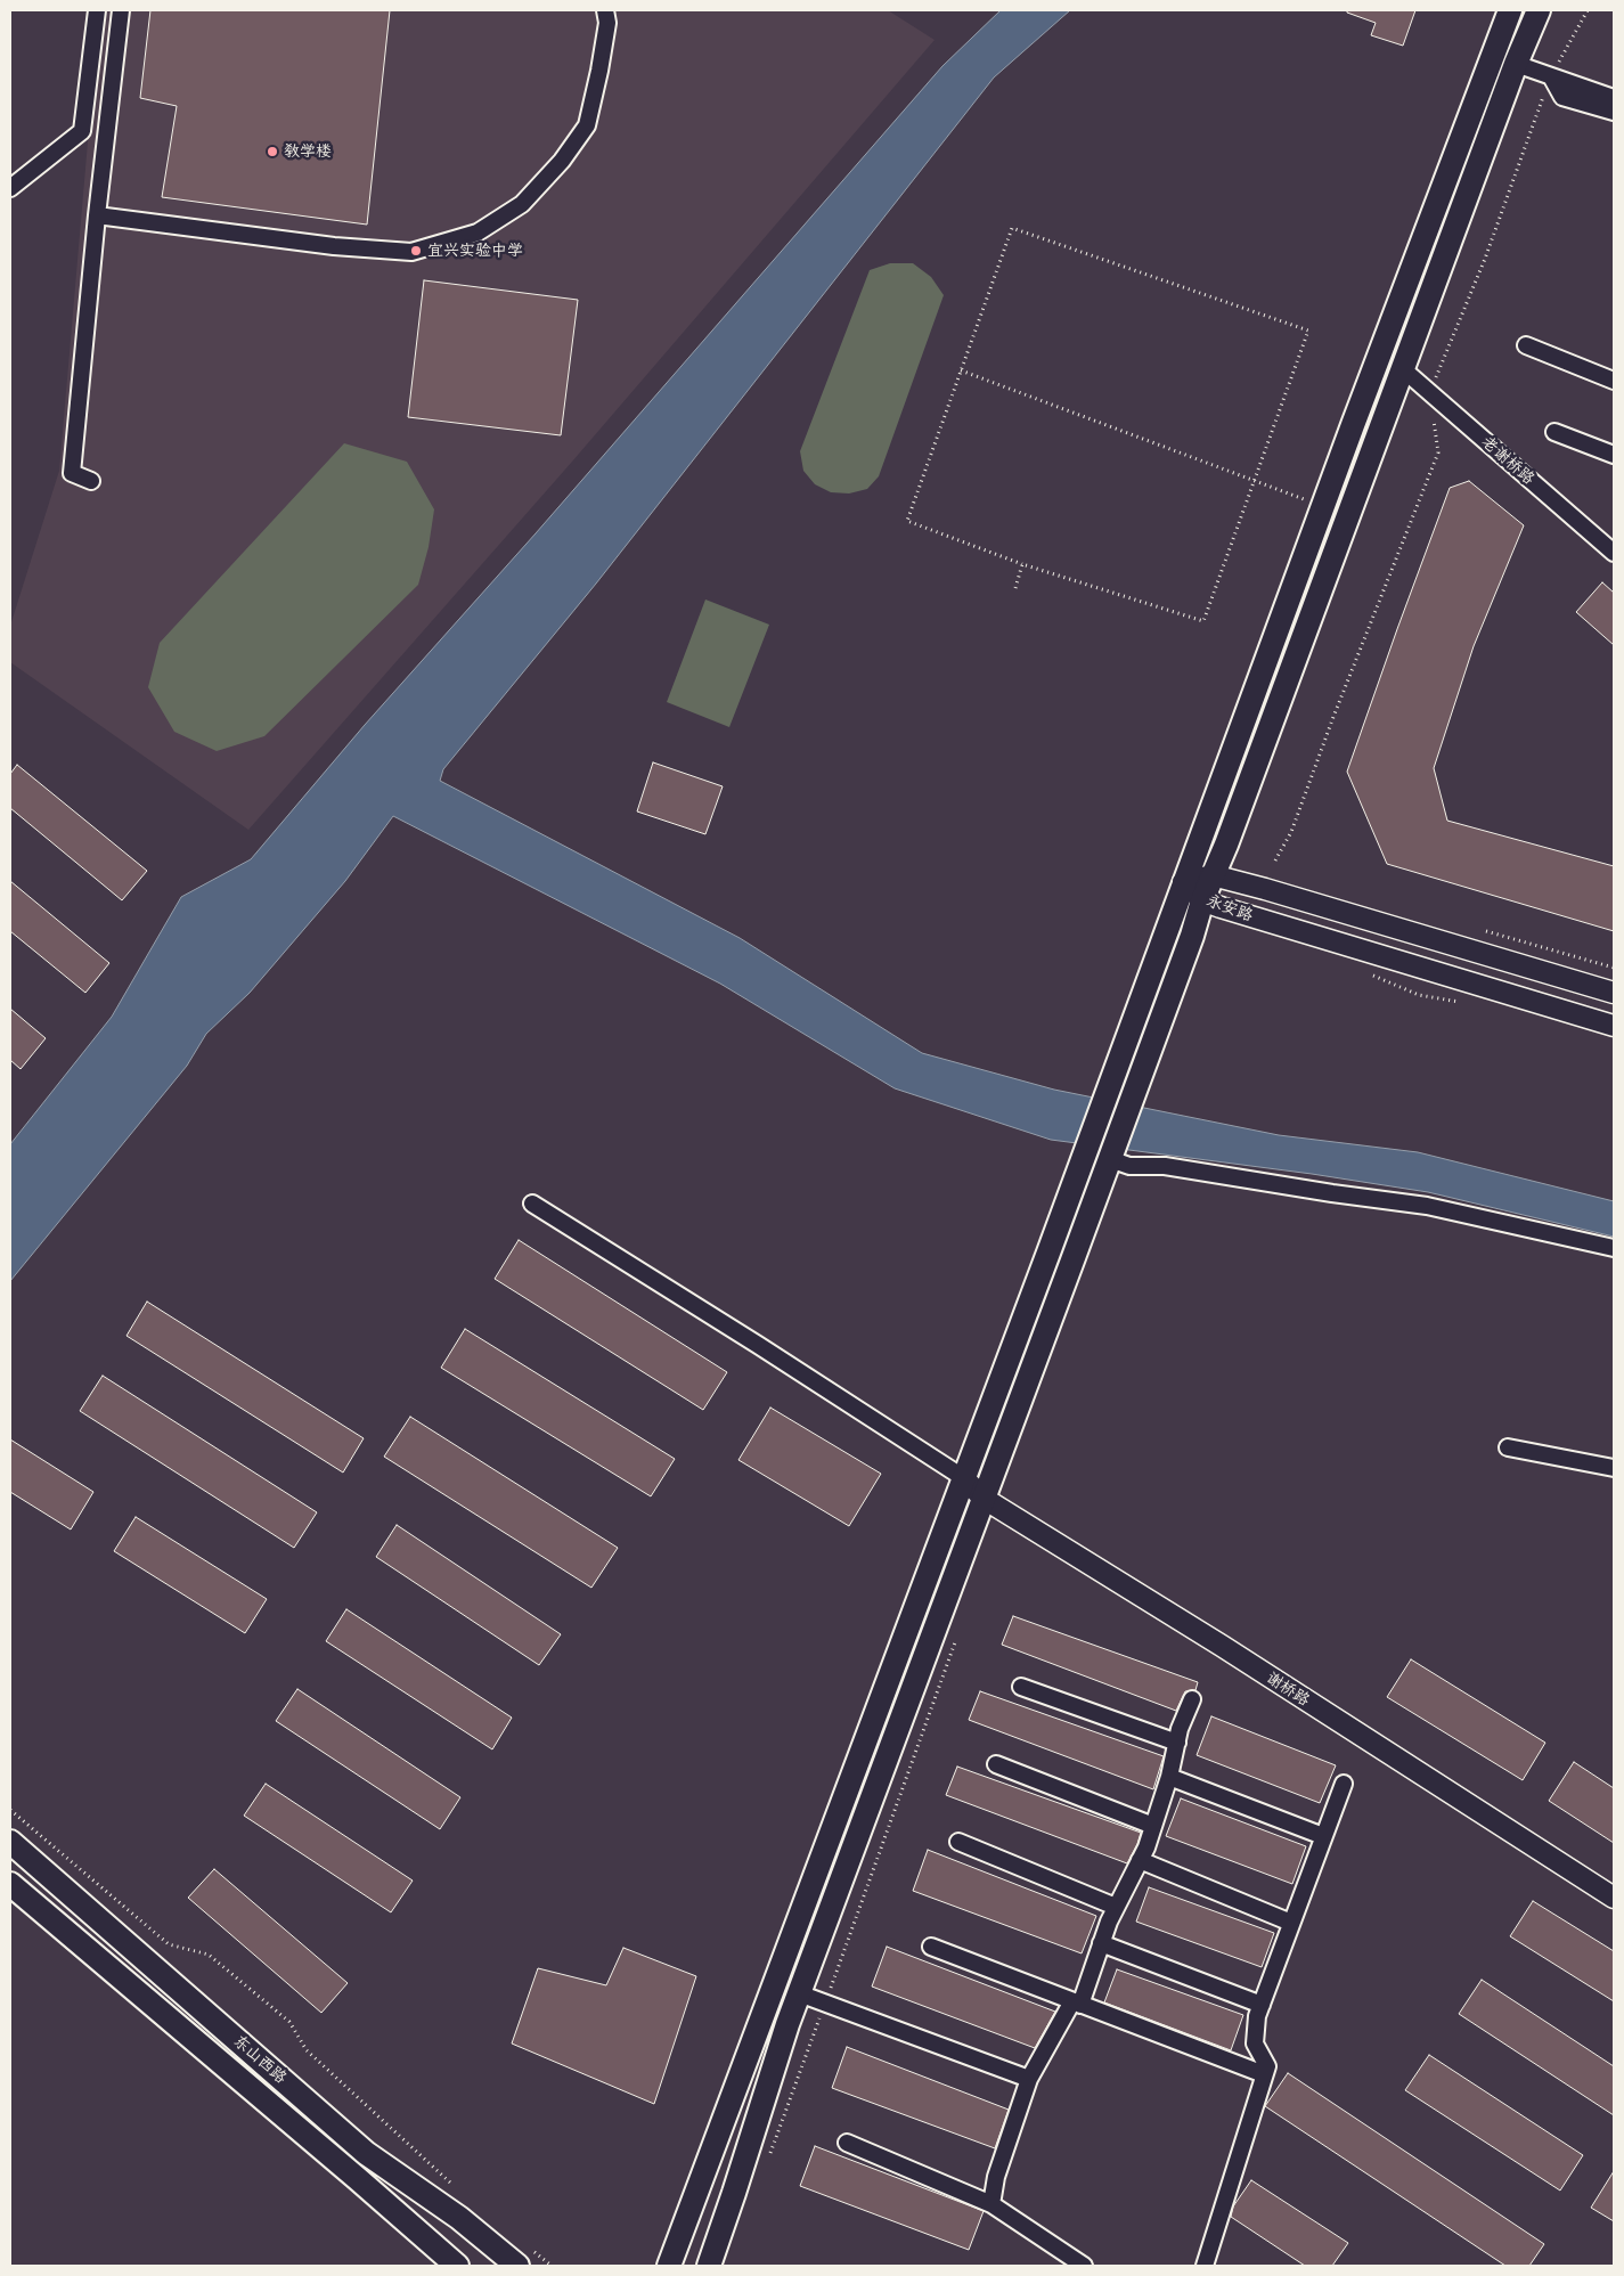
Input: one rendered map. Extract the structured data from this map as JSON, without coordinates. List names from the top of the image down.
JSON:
{
  "streets": {
    "main road": ["东山西路"],
    "street": ["老谢桥路", "永安路", "谢桥路"]
  },
  "places": ["教学楼", "宜兴实验中学"]
}
